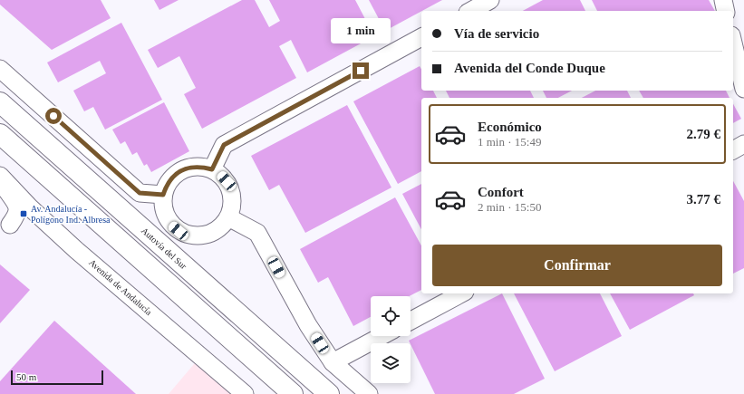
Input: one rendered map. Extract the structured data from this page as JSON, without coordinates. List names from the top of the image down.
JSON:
{
  "streets": {
    "highway": ["Autovía del Sur"],
    "street": ["Avenida de Andalucía"]
  },
  "places": {
    "transit": ["Av. Andalucía - Polígono Ind. Albresa"]
  },
  "scale_bar": "50 m",
  "page": {
    "banner": ["Vía de servicio", "Avenida del Conde Duque"],
    "bubble": "1 min",
    "list": [
      {
        "name": "Económico",
        "note": "1 min · 15:49",
        "value": "2.79 €"
      },
      {
        "name": "Confort",
        "note": "2 min · 15:50",
        "value": "3.77 €"
      }
    ],
    "buttons": "Confirmar",
    "scale": "50 m"
  }
}
